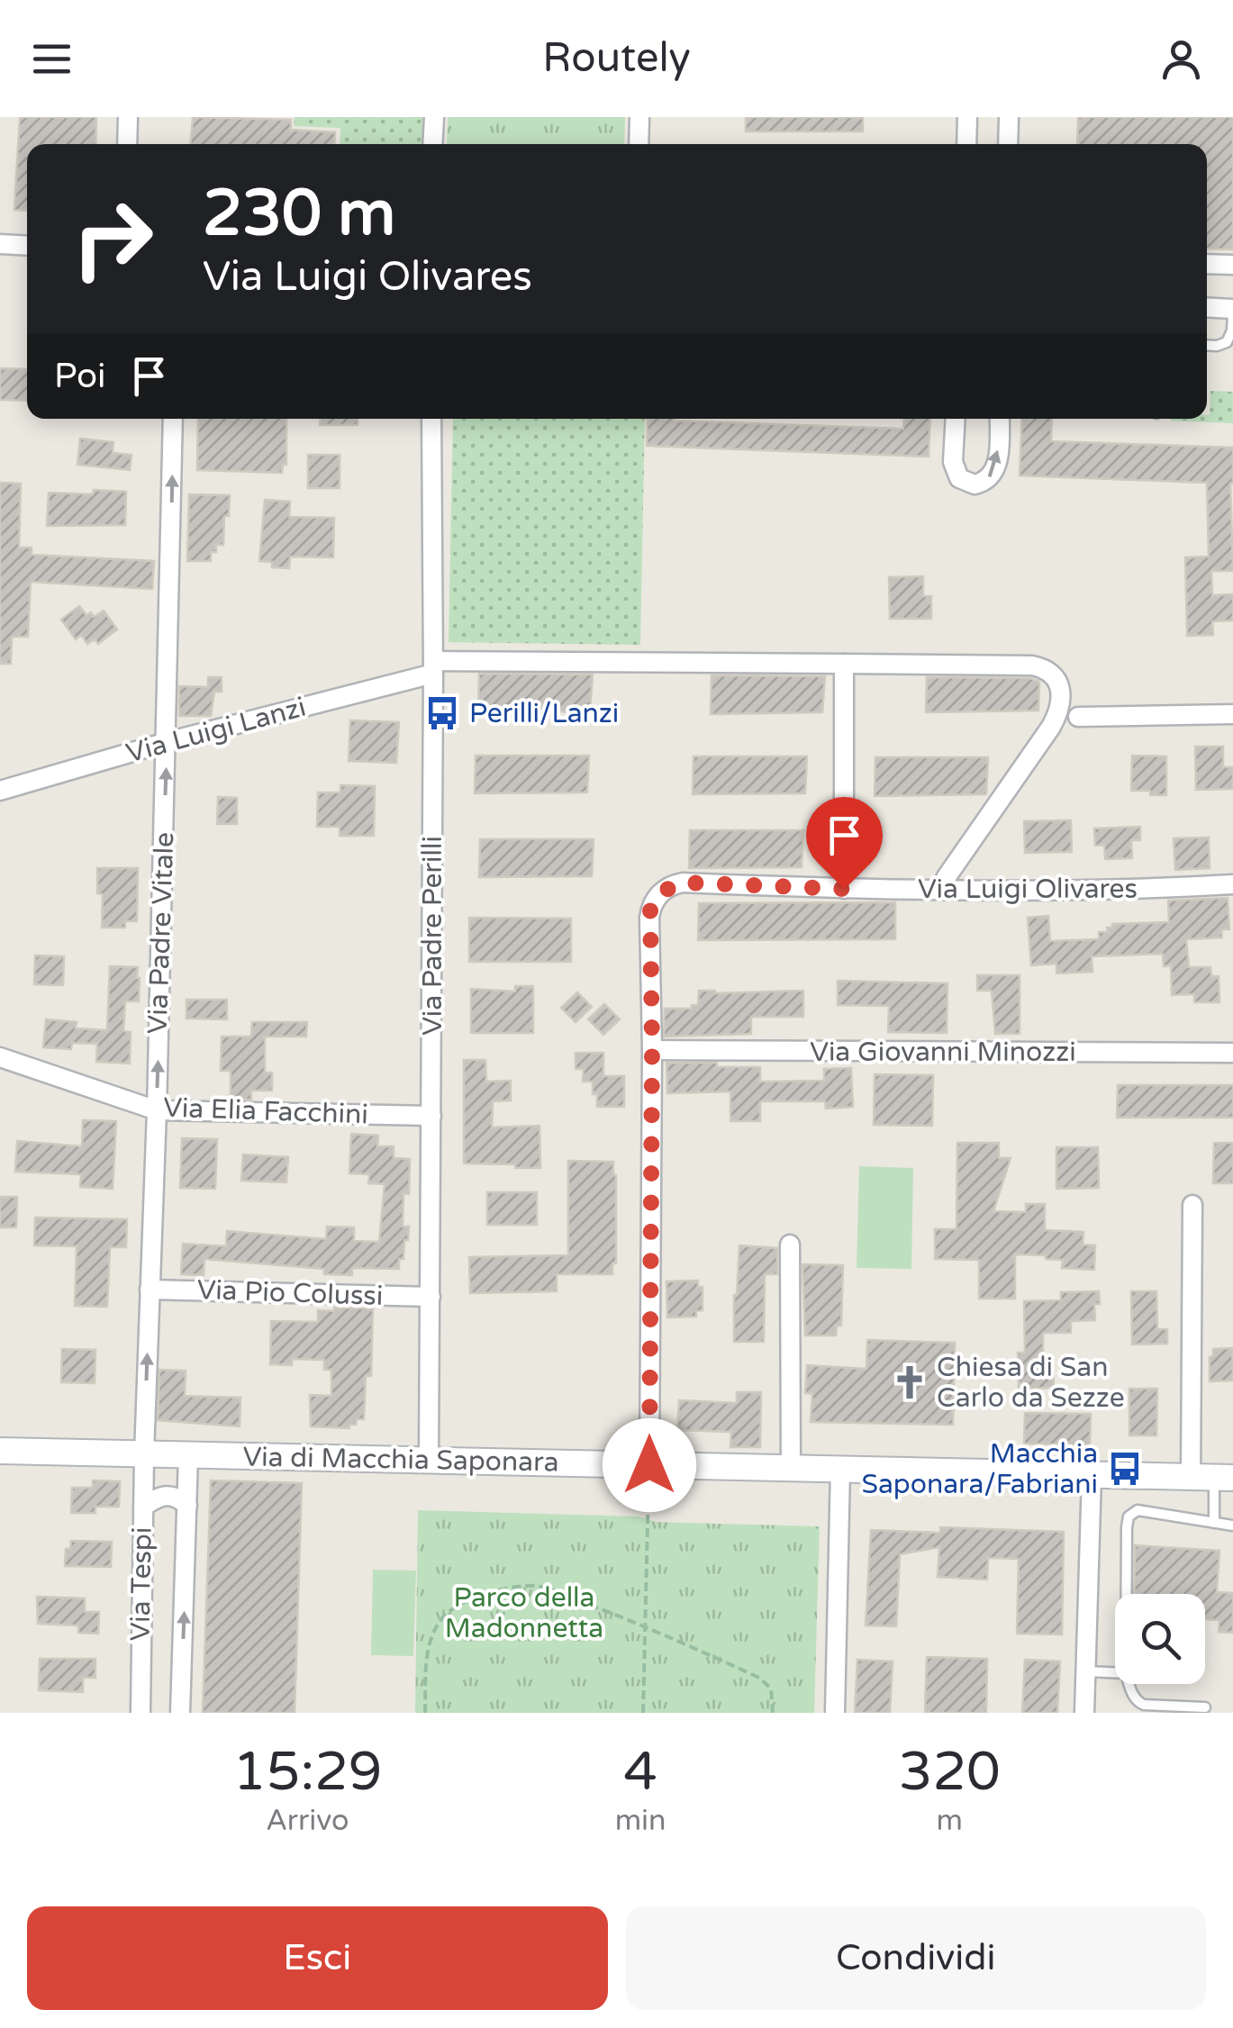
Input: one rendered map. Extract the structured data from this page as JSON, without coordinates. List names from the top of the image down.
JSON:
{
  "streets": {
    "street": [
      "Via Luigi Lanzi",
      "Via Luigi Olivares",
      "Via Padre Vitale",
      "Via Padre Perilli",
      "Via Giovanni Minozzi",
      "Via Elia Facchini",
      "Via Pio Colussi",
      "Via di Macchia Saponara",
      "Via Tespi"
    ]
  },
  "crossings": [
    ["Via Luigi Lanzi", "Via Padre Vitale"],
    ["Via Luigi Lanzi", "Via Padre Perilli"],
    ["Via Luigi Olivares", "Via Giovanni Minozzi"],
    ["Via Padre Vitale", "Via Elia Facchini"],
    ["Via Padre Vitale", "Via Pio Colussi"],
    ["Via Padre Vitale", "Via di Macchia Saponara"],
    ["Via Padre Vitale", "Via Tespi"],
    ["Via Padre Perilli", "Via Elia Facchini"],
    ["Via Padre Perilli", "Via Pio Colussi"],
    ["Via Padre Perilli", "Via di Macchia Saponara"],
    ["Via di Macchia Saponara", "Via Tespi"]
  ],
  "one_way": ["Via Padre Vitale"],
  "parks": ["Parco della Madonnetta"],
  "places": {
    "bus stop": ["Perilli/Lanzi", "Macchia Saponara/Fabriani"],
    "church": ["Chiesa di San Carlo da Sezze"]
  },
  "page": {
    "header": "Routely",
    "turn": ["230 m", "Via Luigi Olivares"],
    "then": "Poi",
    "eta": [
      "15:29",
      "Arrivo",
      "4",
      "min",
      "320",
      "m"
    ],
    "buttons": ["Esci", "Condividi"]
  }
}
